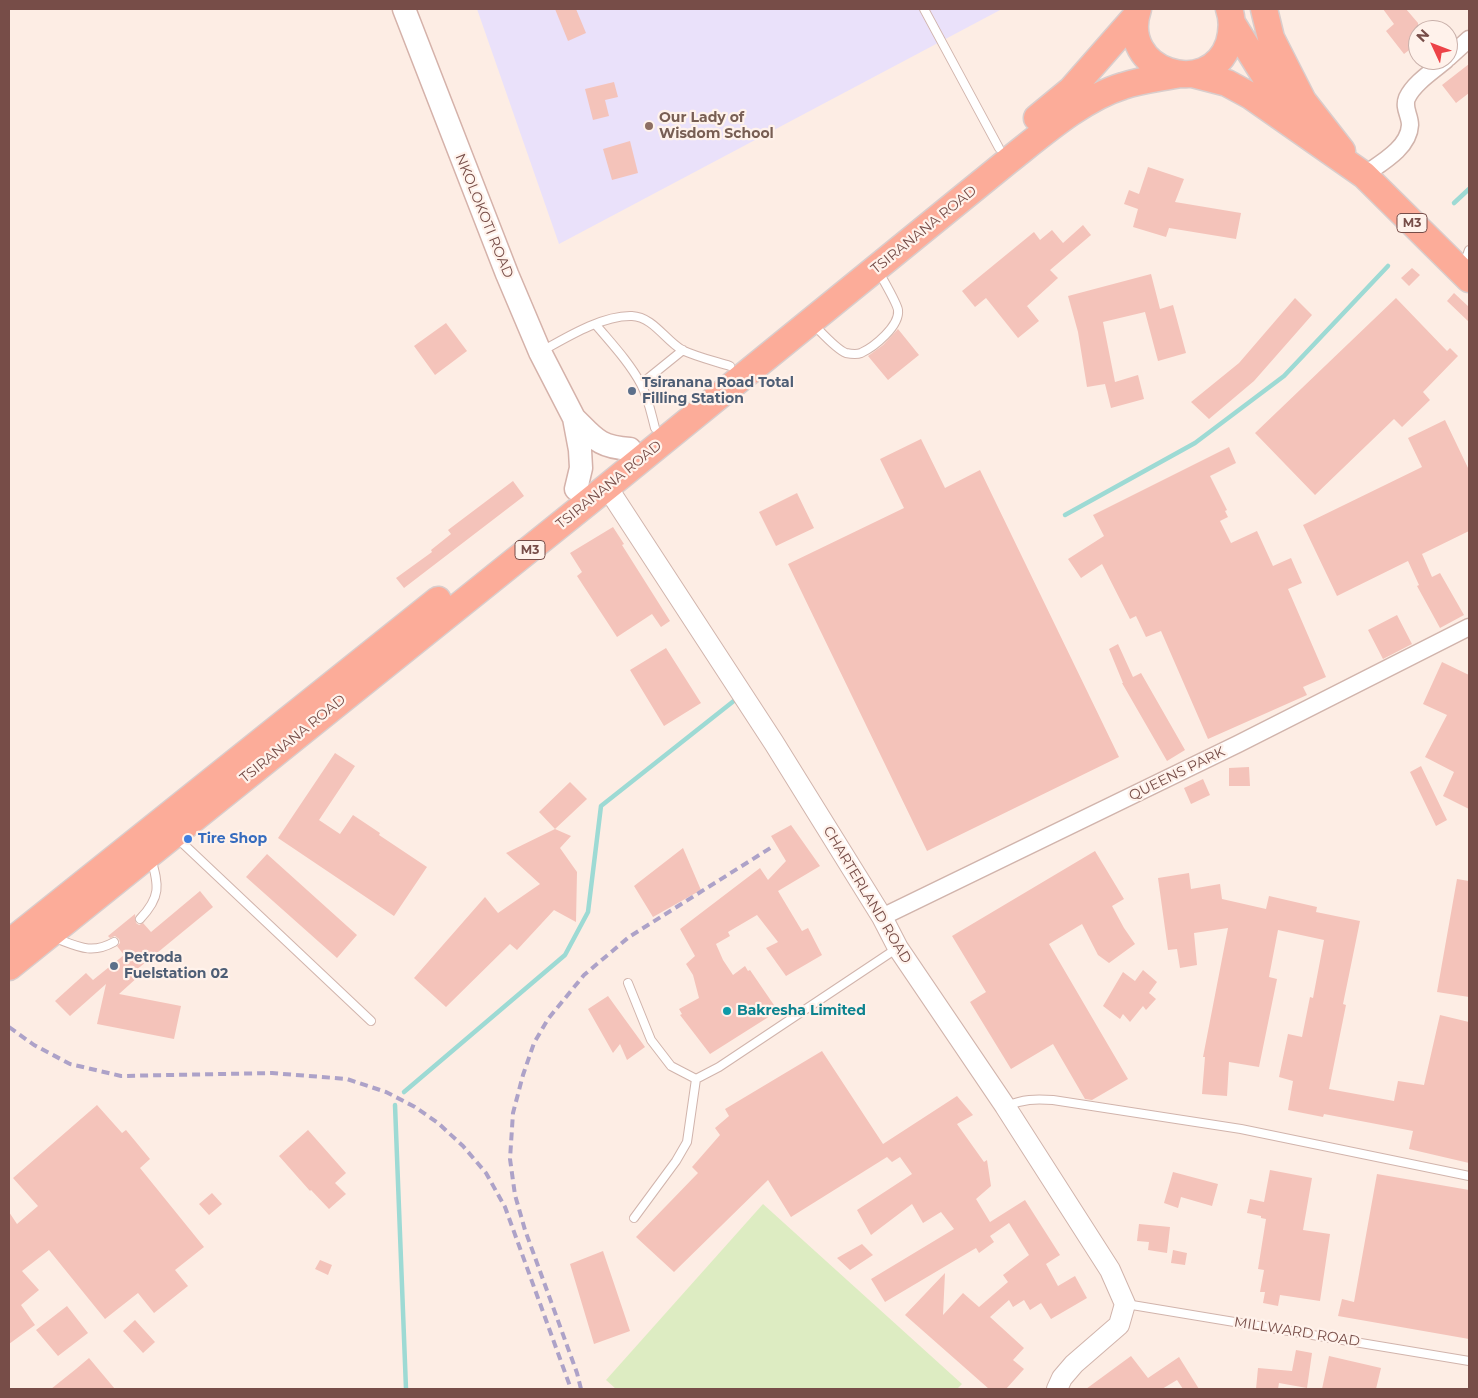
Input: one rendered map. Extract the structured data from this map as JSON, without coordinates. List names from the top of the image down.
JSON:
{
  "streets": {
    "highway": ["M3", "TSIRANANA ROAD"],
    "main road": ["NKOLOKOTI ROAD"],
    "street": ["QUEENS PARK", "CHARTERLAND ROAD"],
    "lane": ["MILLWARD ROAD"]
  },
  "crossings": [
    ["NKOLOKOTI ROAD", "TSIRANANA ROAD"],
    ["M3", "TSIRANANA ROAD"],
    ["TSIRANANA ROAD", "CHARTERLAND ROAD"],
    ["QUEENS PARK", "CHARTERLAND ROAD"],
    ["CHARTERLAND ROAD", "MILLWARD ROAD"]
  ],
  "places": [
    "Our Lady of Wisdom School",
    "Tsiranana Road Total Filling Station",
    "Tire Shop",
    "Petroda Fuelstation 02",
    "Bakresha Limited"
  ],
  "north": "top left"
}
